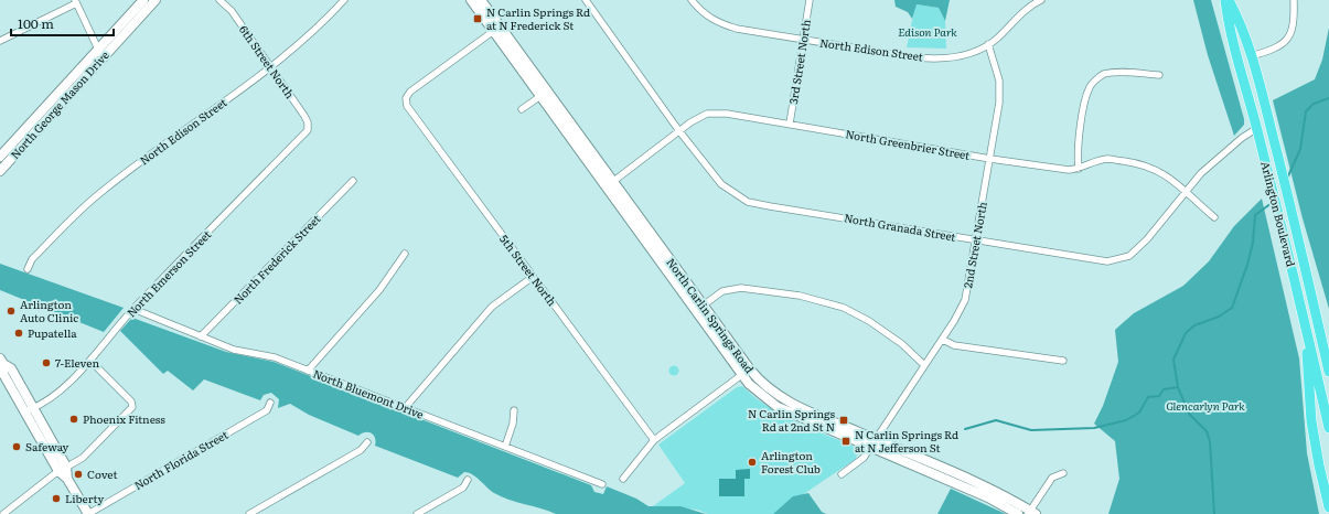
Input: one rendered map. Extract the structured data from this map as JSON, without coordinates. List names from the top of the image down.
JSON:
{
  "streets": {
    "highway": ["Arlington Boulevard"],
    "main road": ["North George Mason Drive", "North Carlin Springs Road"],
    "street": [
      "North Edison Street",
      "6th Street North",
      "3rd Street North",
      "North Greenbrier Street",
      "North Granada Street",
      "2nd Street North",
      "North Frederick Street",
      "5th Street North",
      "North Emerson Street",
      "North Bluemont Drive",
      "North Florida Street"
    ]
  },
  "crossings": [
    ["North Edison Street", "6th Street North"],
    ["North Edison Street", "3rd Street North"],
    ["North Edison Street", "2nd Street North"],
    ["6th Street North", "North Emerson Street"],
    ["3rd Street North", "North Greenbrier Street"],
    ["North Greenbrier Street", "North Granada Street"],
    ["North Greenbrier Street", "2nd Street North"],
    ["North Greenbrier Street", "North Carlin Springs Road"],
    ["Arlington Boulevard", "North Granada Street"],
    ["North Granada Street", "2nd Street North"],
    ["2nd Street North", "North Carlin Springs Road"],
    ["North Frederick Street", "North Bluemont Drive"],
    ["5th Street North", "North Carlin Springs Road"],
    ["North Emerson Street", "North Bluemont Drive"]
  ],
  "parks": ["Edison Park", "Glencarlyn Park"],
  "places": {
    "transit": ["N Carlin Springs Rd at N Frederick St", "N Carlin Springs Rd at 2nd St N", "N Carlin Springs Rd at N Jefferson St"],
    "other": [
      "Arlington Auto Clinic",
      "Pupatella",
      "7-Eleven",
      "Phoenix Fitness",
      "Safeway",
      "Arlington Forest Club",
      "Covet",
      "Liberty"
    ]
  },
  "scale_bar": "100 m"
}
